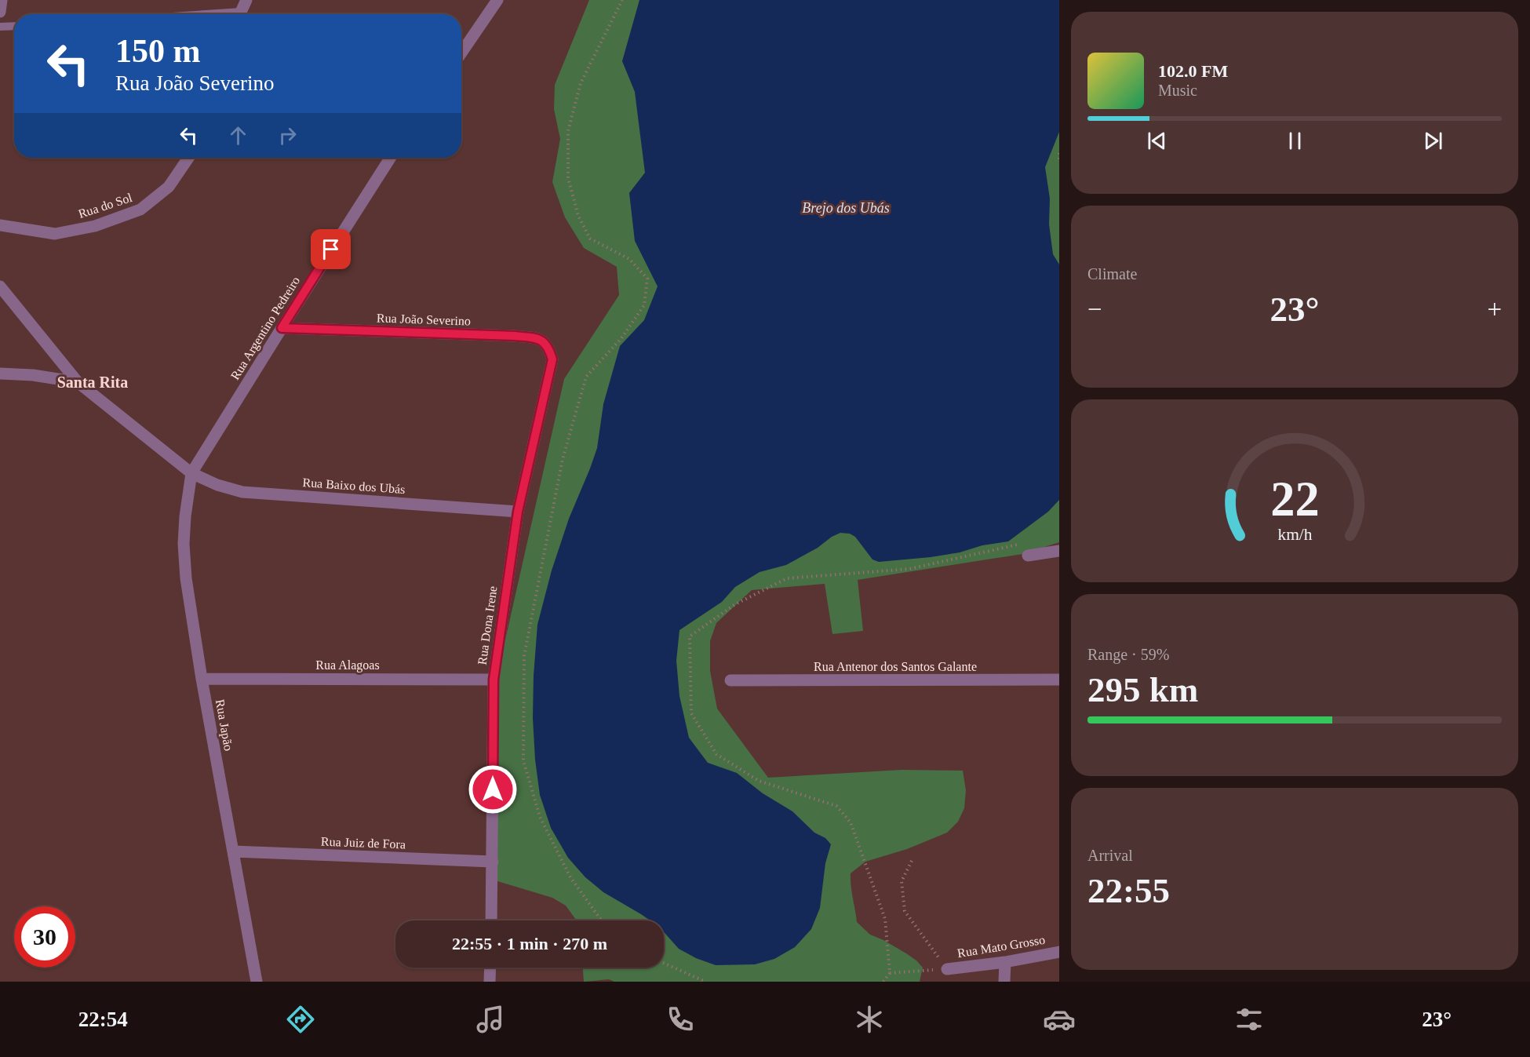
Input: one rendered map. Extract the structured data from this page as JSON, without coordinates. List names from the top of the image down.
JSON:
{
  "streets": {
    "street": [
      "Rua do Sol",
      "Rua João Severino",
      "Rua Argentino Pedreiro",
      "Rua Baixo dos Ubás",
      "Rua Dona Irene",
      "Rua Alagoas",
      "Rua Antenor dos Santos Galante",
      "Rua Japão",
      "Rua Juiz de Fora",
      "Rua Mato Grosso"
    ]
  },
  "crossings": [
    ["Rua João Severino", "Rua Argentino Pedreiro"],
    ["Rua João Severino", "Rua Dona Irene"],
    ["Rua Argentino Pedreiro", "Rua Baixo dos Ubás"],
    ["Rua Argentino Pedreiro", "Rua Japão"],
    ["Rua Baixo dos Ubás", "Rua Dona Irene"],
    ["Rua Baixo dos Ubás", "Rua Japão"],
    ["Rua Dona Irene", "Rua Alagoas"],
    ["Rua Dona Irene", "Rua Juiz de Fora"],
    ["Rua Alagoas", "Rua Japão"],
    ["Rua Japão", "Rua Juiz de Fora"]
  ],
  "districts": ["Santa Rita"],
  "water": ["Brejo dos Ubás"],
  "page": {
    "turn": ["150 m", "Rua João Severino"],
    "song": ["102.0 FM", "Music"],
    "tile": [
      "Climate",
      ["Range · 59%", "295 km"],
      ["Arrival", "22:55"]
    ],
    "heat": ["−", "23°", "+"],
    "limit": "30",
    "trip": "22:55 · 1 min · 270 m",
    "tabs": ["22:54", "23°"],
    "gauge": ["22", "km/h"]
  }
}
